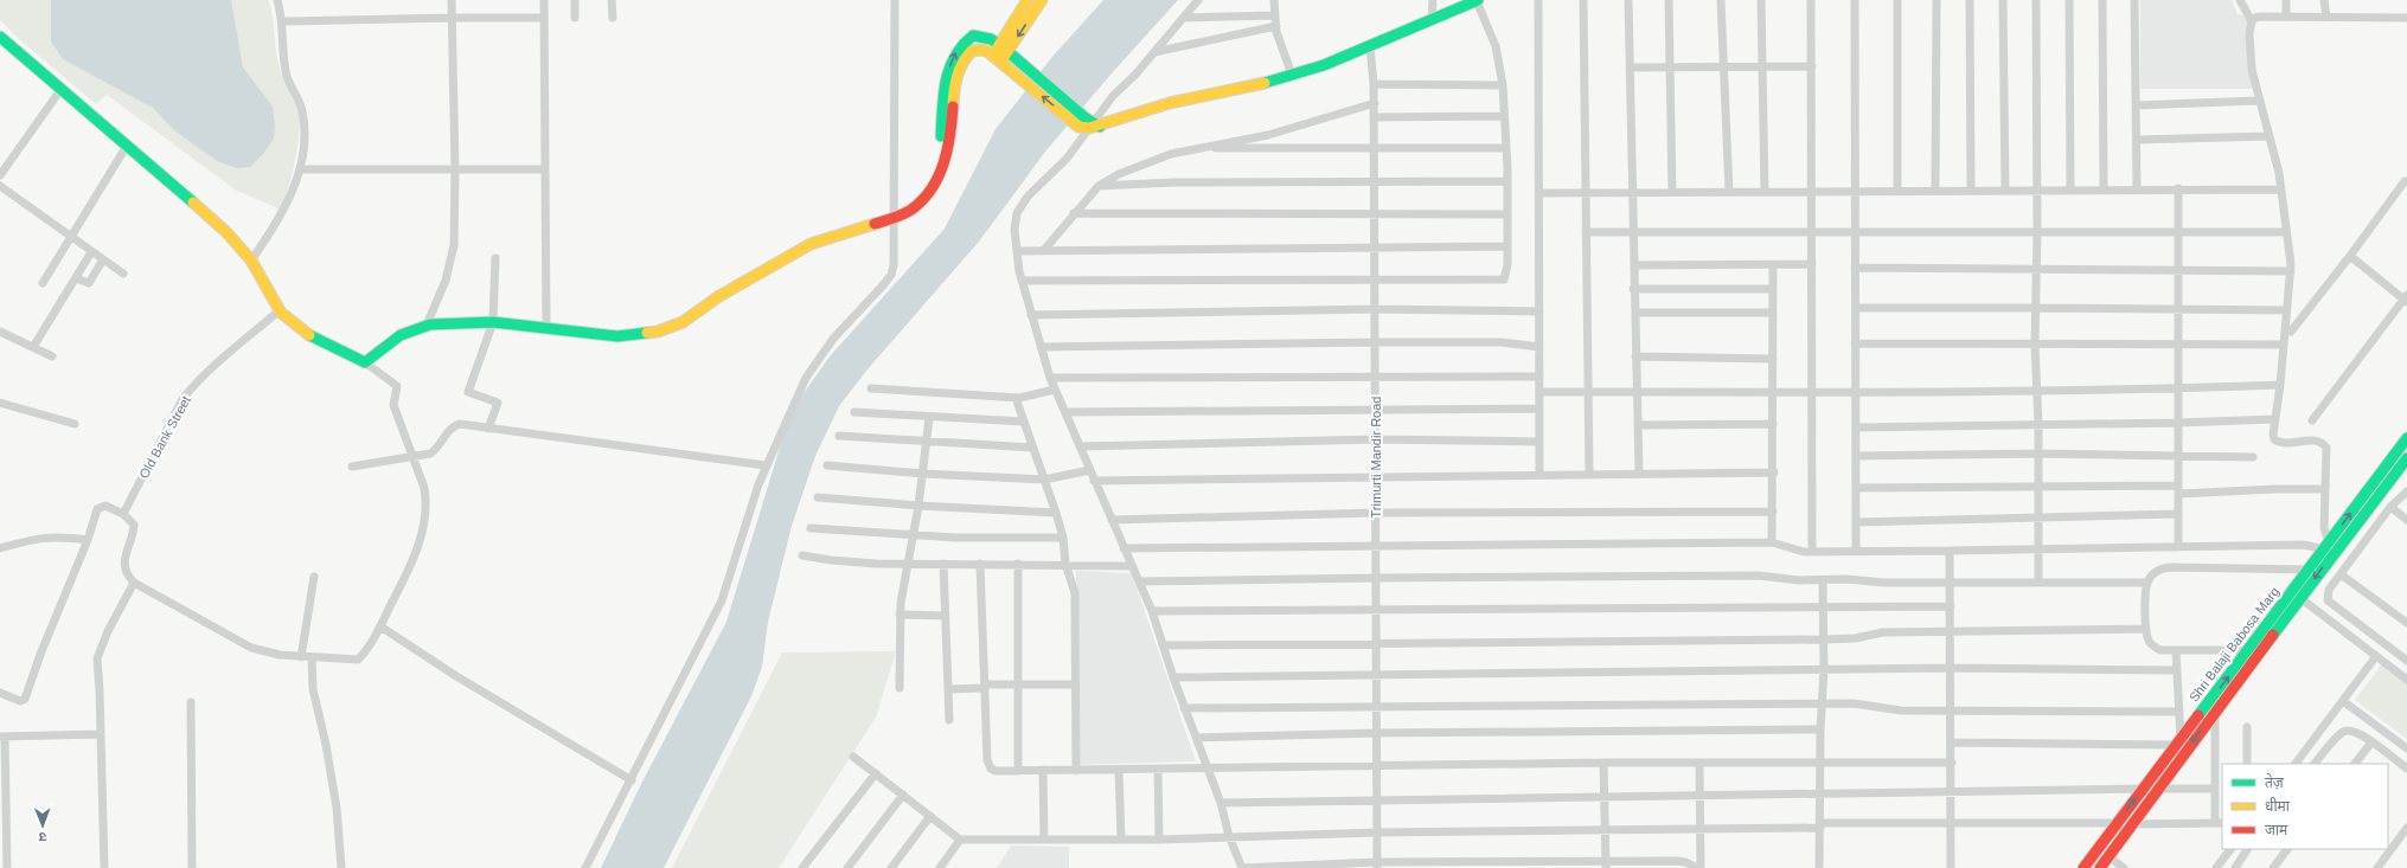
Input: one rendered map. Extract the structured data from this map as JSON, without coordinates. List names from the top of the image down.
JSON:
{
  "streets": {
    "street": ["Old Bank Street", "Trimurti Mandir Road", "Shri Balaji Babosa Marg"]
  },
  "legend": ["तेज़", "धीमा", "जाम"],
  "north": "bottom"
}
